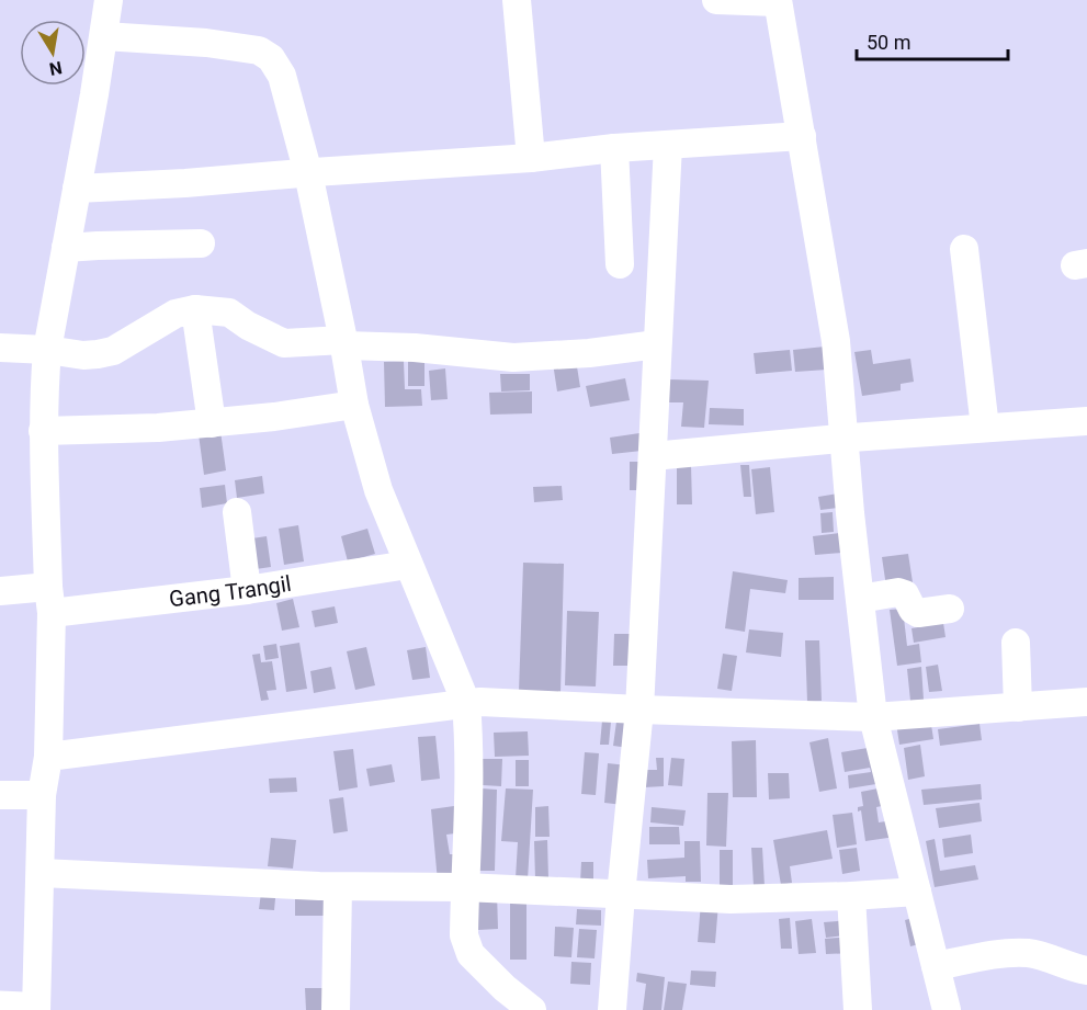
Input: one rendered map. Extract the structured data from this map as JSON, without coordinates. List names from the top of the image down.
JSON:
{
  "streets": {
    "street": ["Gang Trangil"]
  },
  "scale_bar": "50 m",
  "north": "bottom"
}
